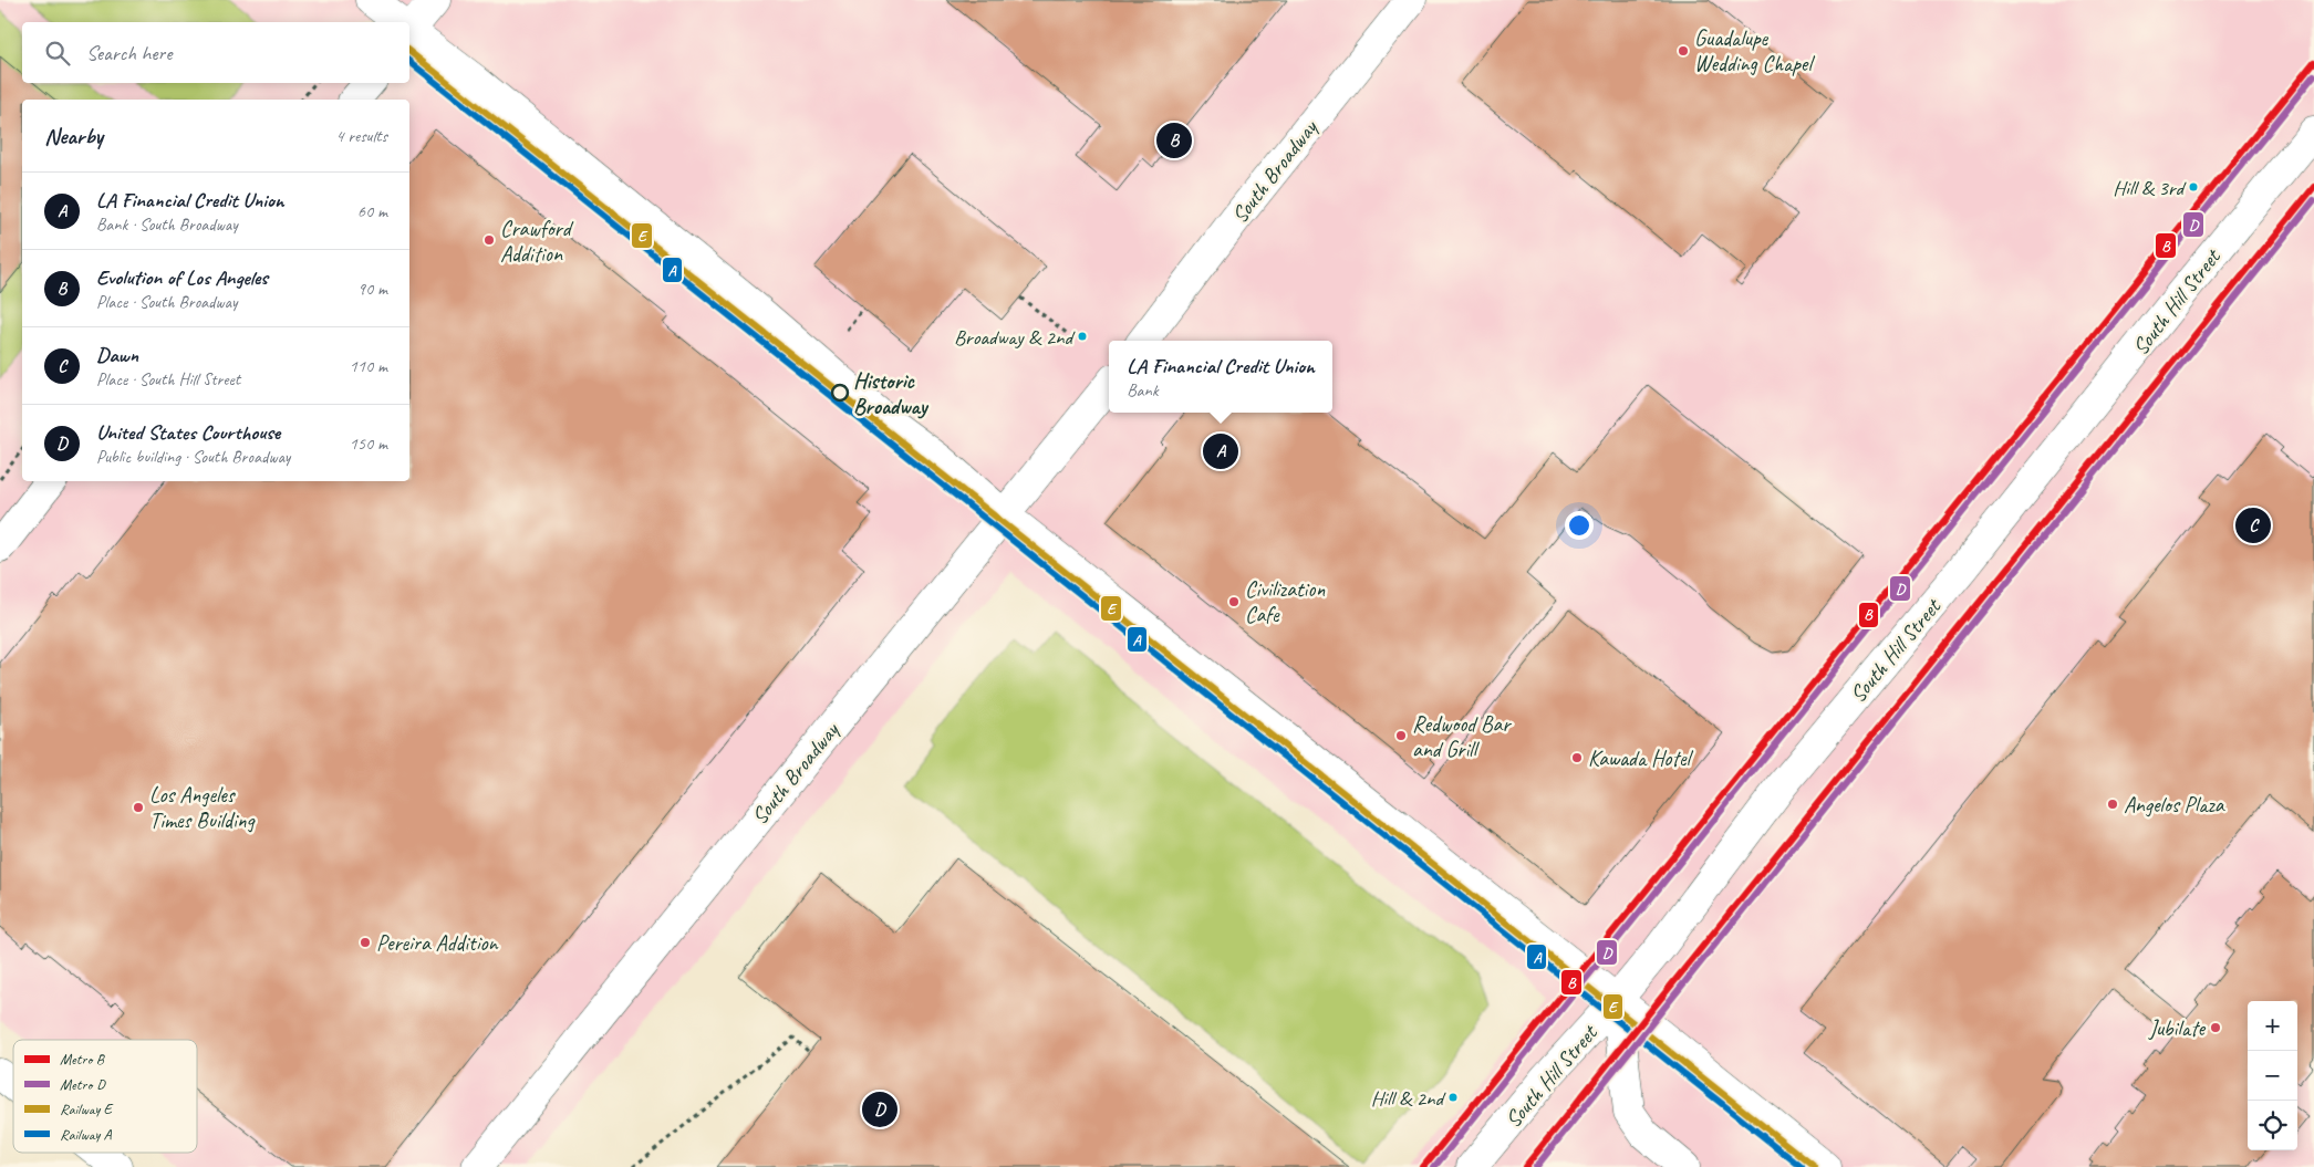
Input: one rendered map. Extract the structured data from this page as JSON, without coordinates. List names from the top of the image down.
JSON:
{
  "streets": {
    "main road": ["South Broadway", "South Hill Street"]
  },
  "places": [
    "Guadalupe Wedding Chapel",
    "Hill & 3rd",
    "Crawford Addition",
    "Broadway & 2nd",
    "Historic Broadway",
    "Civilization Cafe",
    "Redwood Bar and Grill",
    "Kawada Hotel",
    "Angelos Plaza",
    "Los Angeles Times Building",
    "Pereira Addition",
    "Jubilate",
    "Hill & 2nd"
  ],
  "lines": [
    "rail line E",
    "rail line A",
    "metro line B",
    "metro line D"
  ],
  "legend": [
    "Metro B",
    "Metro D",
    "Railway E",
    "Railway A"
  ],
  "page": {
    "search": "Search here",
    "heading": ["Nearby", "4 results"],
    "pins": [
      "B",
      "A",
      "C",
      "D"
    ],
    "list": [
      {
        "mark": "A",
        "name": "LA Financial Credit Union",
        "note": "Bank · South Broadway",
        "value": "60 m"
      },
      {
        "mark": "B",
        "name": "Evolution of Los Angeles",
        "note": "Place · South Broadway",
        "value": "90 m"
      },
      {
        "mark": "C",
        "name": "Dawn",
        "note": "Place · South Hill Street",
        "value": "110 m"
      },
      {
        "mark": "D",
        "name": "United States Courthouse",
        "note": "Public building · South Broadway",
        "value": "150 m"
      }
    ],
    "popup": ["LA Financial Credit Union", "Bank"],
    "map_buttons": ["+", "−"]
  }
}
